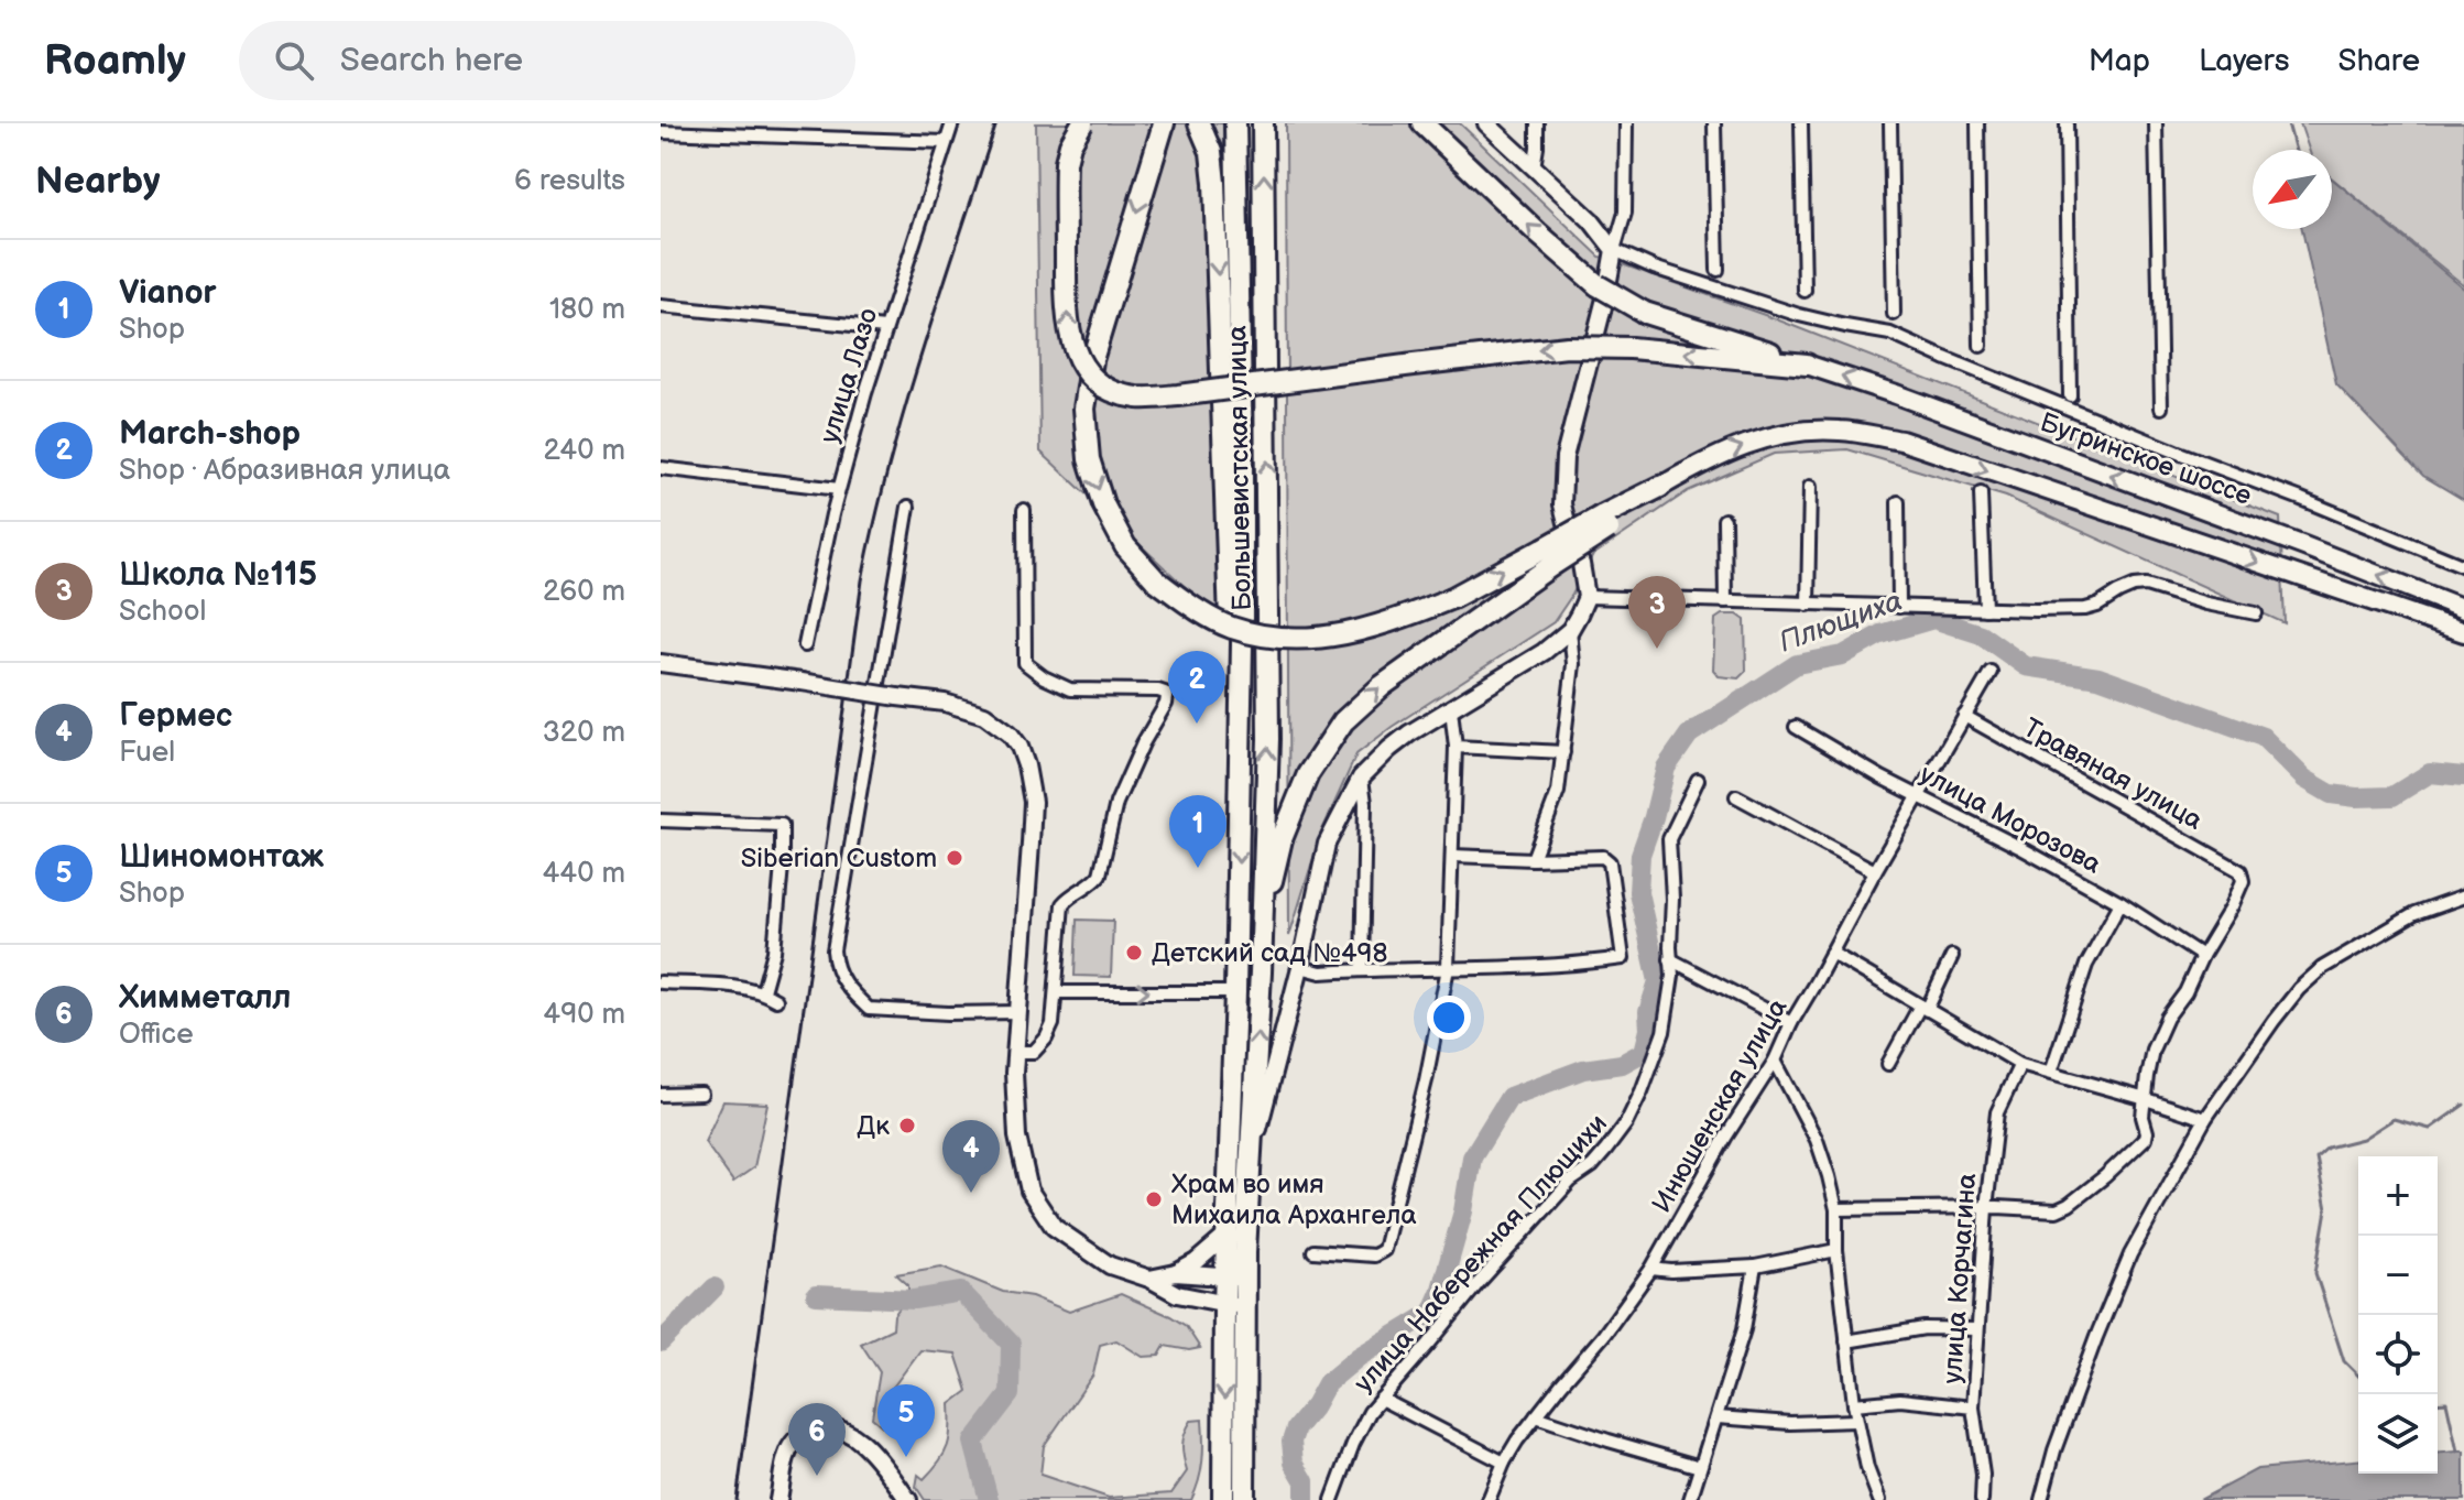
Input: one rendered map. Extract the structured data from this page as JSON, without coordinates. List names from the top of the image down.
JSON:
{
  "streets": {
    "highway": ["Большевистская улица"],
    "main road": ["Бугринское шоссе"],
    "street": [
      "улица Лазо",
      "Травяная улица",
      "улица Морозова",
      "Инюшенская улица",
      "улица Набережная Плющихи",
      "улица Корчагина"
    ]
  },
  "crossings": [
    ["Травяная улица", "улица Морозова"],
    ["Травяная улица", "Инюшенская улица"],
    ["улица Морозова", "Инюшенская улица"]
  ],
  "water": ["Плющиха"],
  "places": [
    "Siberian Custom",
    "Детский сад №498",
    "Дк",
    "Храм во имя Михаила Архангела"
  ],
  "north": "bottom left",
  "page": {
    "header": "Roamly",
    "search": "Search here",
    "nav": ["Map", "Layers", "Share"],
    "heading": ["Nearby", "6 results"],
    "list": [
      {
        "mark": "1",
        "name": "Vianor",
        "note": "Shop",
        "value": "180 m"
      },
      {
        "mark": "2",
        "name": "March-shop",
        "note": "Shop · Абразивная улица",
        "value": "240 m"
      },
      {
        "mark": "3",
        "name": "Школа №115",
        "note": "School",
        "value": "260 m"
      },
      {
        "mark": "4",
        "name": "Гермес",
        "note": "Fuel",
        "value": "320 m"
      },
      {
        "mark": "5",
        "name": "Шиномонтаж",
        "note": "Shop",
        "value": "440 m"
      },
      {
        "mark": "6",
        "name": "Химметалл",
        "note": "Office",
        "value": "490 m"
      }
    ],
    "pins": [
      "3",
      "2",
      "1",
      "4",
      "5",
      "6"
    ],
    "map_buttons": ["+", "−"]
  }
}
